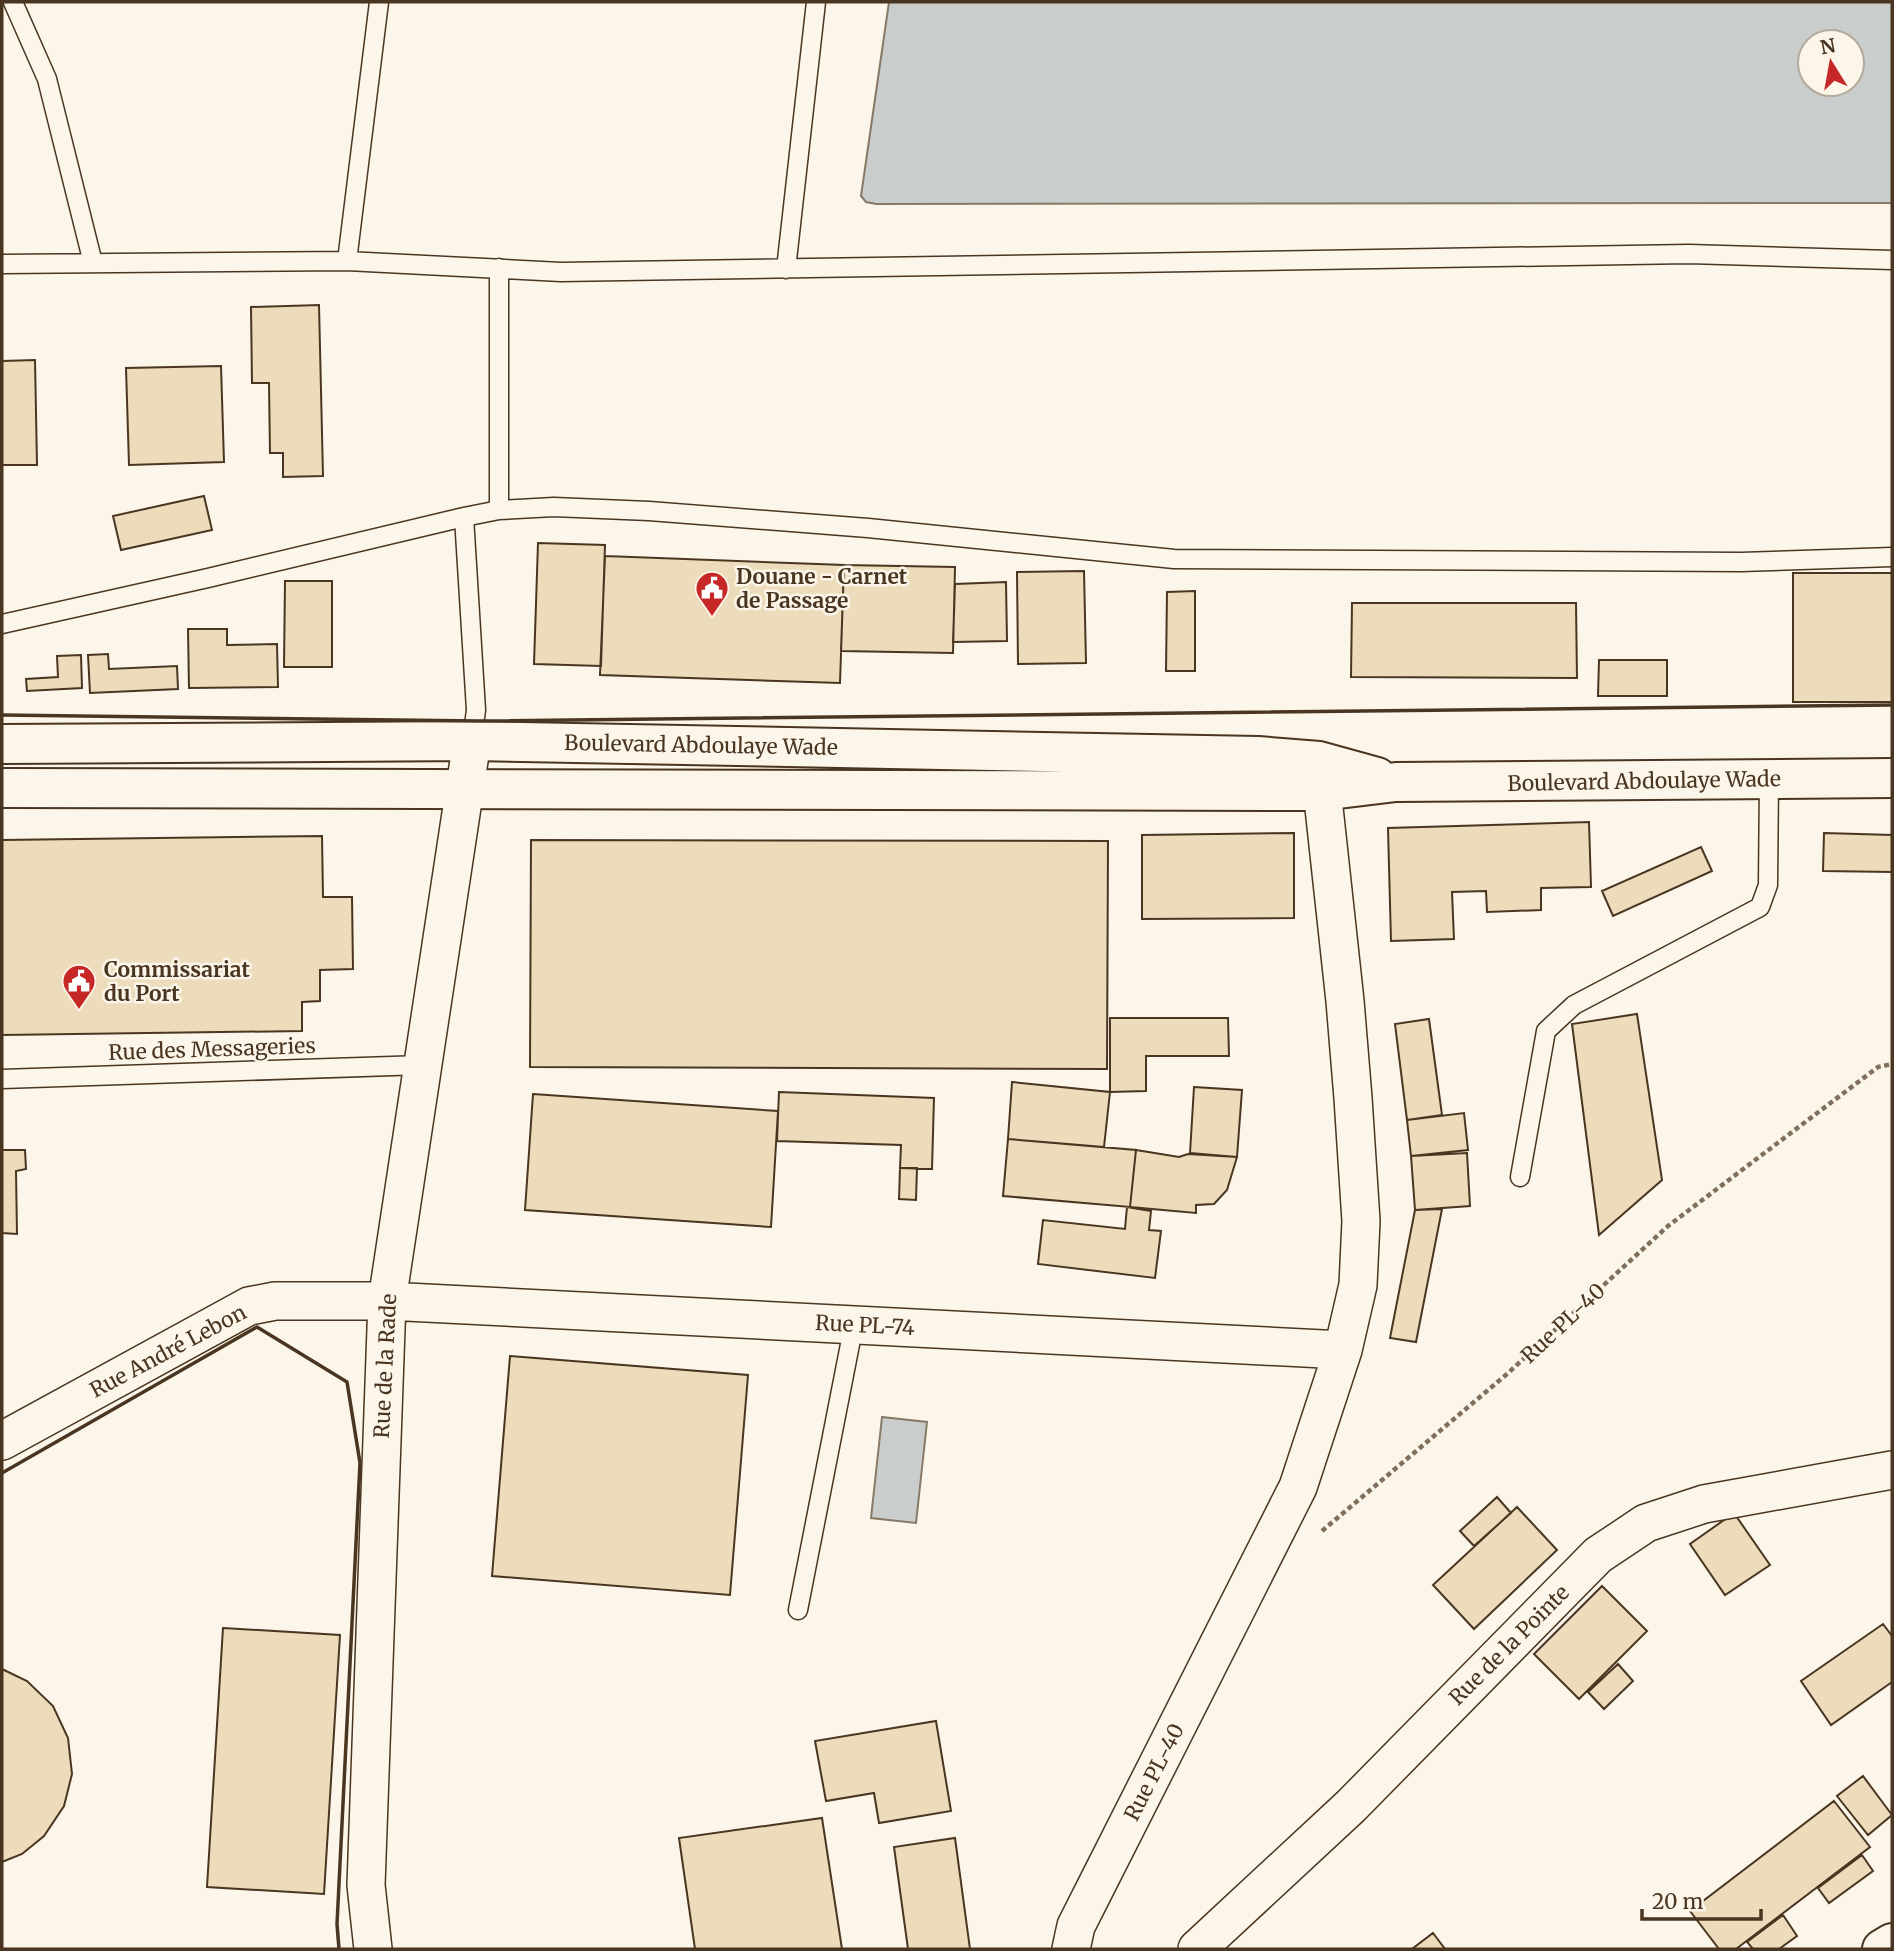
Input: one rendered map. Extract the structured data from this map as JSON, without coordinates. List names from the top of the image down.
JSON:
{
  "streets": {
    "street": [
      "Boulevard Abdoulaye Wade",
      "Rue PL-40",
      "Rue PL-74",
      "Rue André Lebon",
      "Rue de la Rade",
      "Rue de la Pointe"
    ],
    "lane": ["Rue des Messageries"]
  },
  "crossings": [
    ["Boulevard Abdoulaye Wade", "Rue PL-40"],
    ["Boulevard Abdoulaye Wade", "Rue de la Rade"],
    ["Rue des Messageries", "Rue de la Rade"],
    ["Rue PL-40", "Rue PL-74"],
    ["Rue PL-74", "Rue André Lebon"],
    ["Rue PL-74", "Rue de la Rade"],
    ["Rue André Lebon", "Rue de la Rade"]
  ],
  "places": {
    "public building": ["Douane - Carnet de Passage", "Commissariat du Port"]
  },
  "scale_bar": "20 m",
  "north": "top"
}
